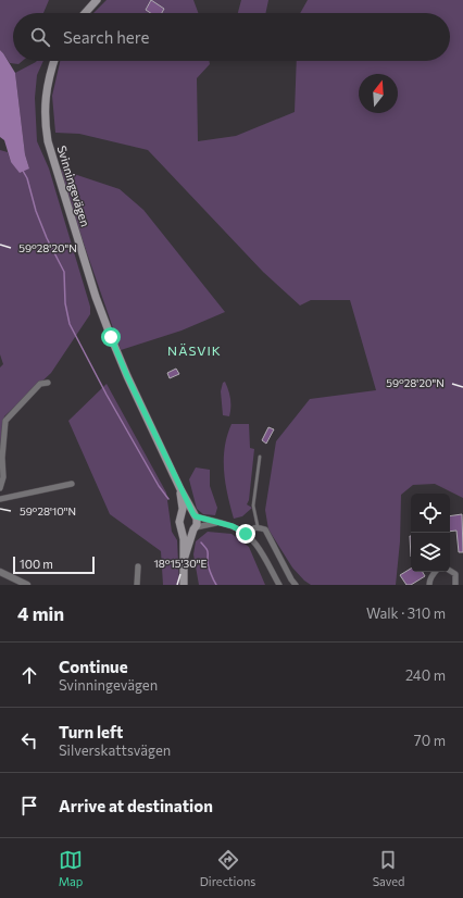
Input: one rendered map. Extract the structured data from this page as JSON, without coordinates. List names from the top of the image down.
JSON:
{
  "streets": {
    "main road": ["Svinningevägen"]
  },
  "districts": ["NÄSVIK"],
  "scale_bar": "100 m",
  "north": "top",
  "page": {
    "search": "Search here",
    "scale": "100 m",
    "heading": ["4 min", "Walk · 310 m"],
    "list": [
      ["Continue", "Svinningevägen", "240 m"],
      ["Turn left", "Silverskattsvägen", "70 m"],
      "Arrive at destination"
    ],
    "nav": ["Map", "Directions", "Saved"]
  },
  "coordinates": ["59°28'20\"N", "59°28'10\"N", "18°15'30\"E"]
}
